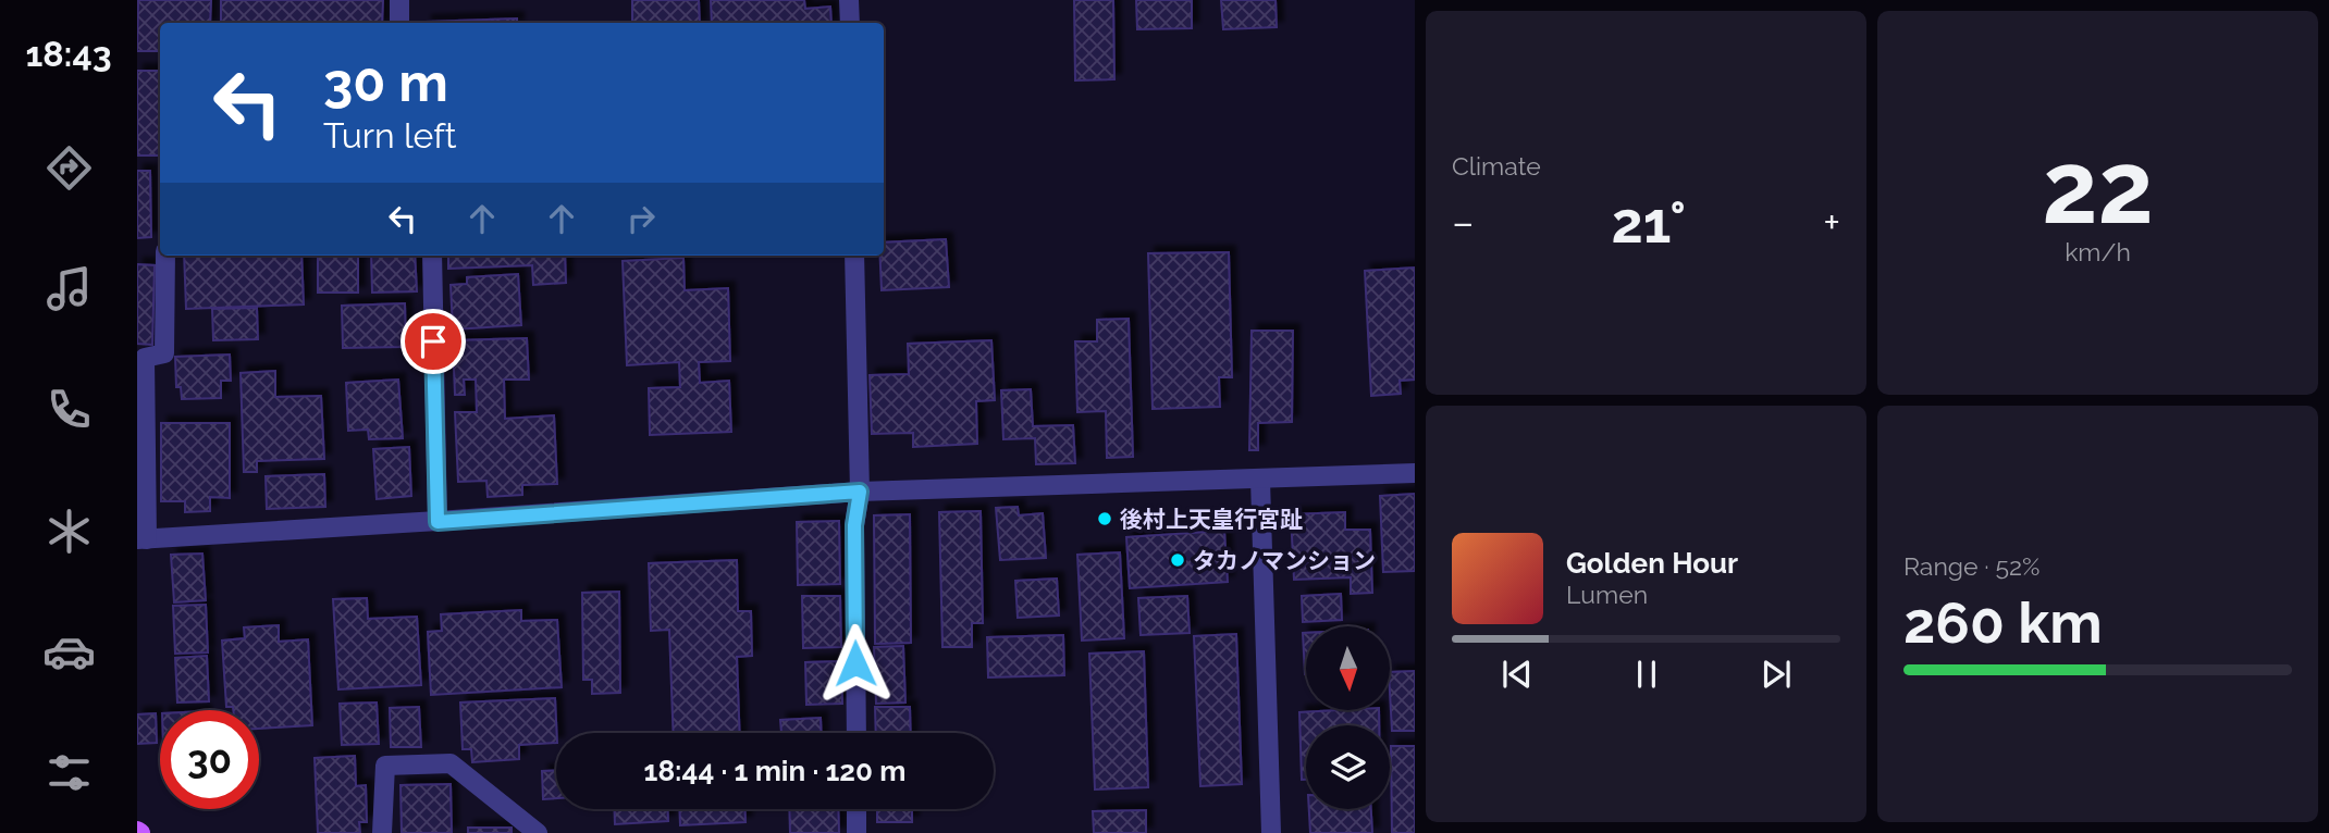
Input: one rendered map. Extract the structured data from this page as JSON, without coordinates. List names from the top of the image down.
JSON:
{
  "places": ["後村上天皇行宮趾", "タカノマンション"],
  "north": "bottom",
  "page": {
    "tabs": "18:43",
    "tile": [
      "Climate",
      ["22", "km/h"],
      ["Range · 52%", "260 km"]
    ],
    "turn": ["30 m", "Turn left"],
    "heat": ["−", "21°", "+"],
    "song": ["Golden Hour", "Lumen"],
    "limit": "30",
    "trip": "18:44 · 1 min · 120 m"
  }
}
